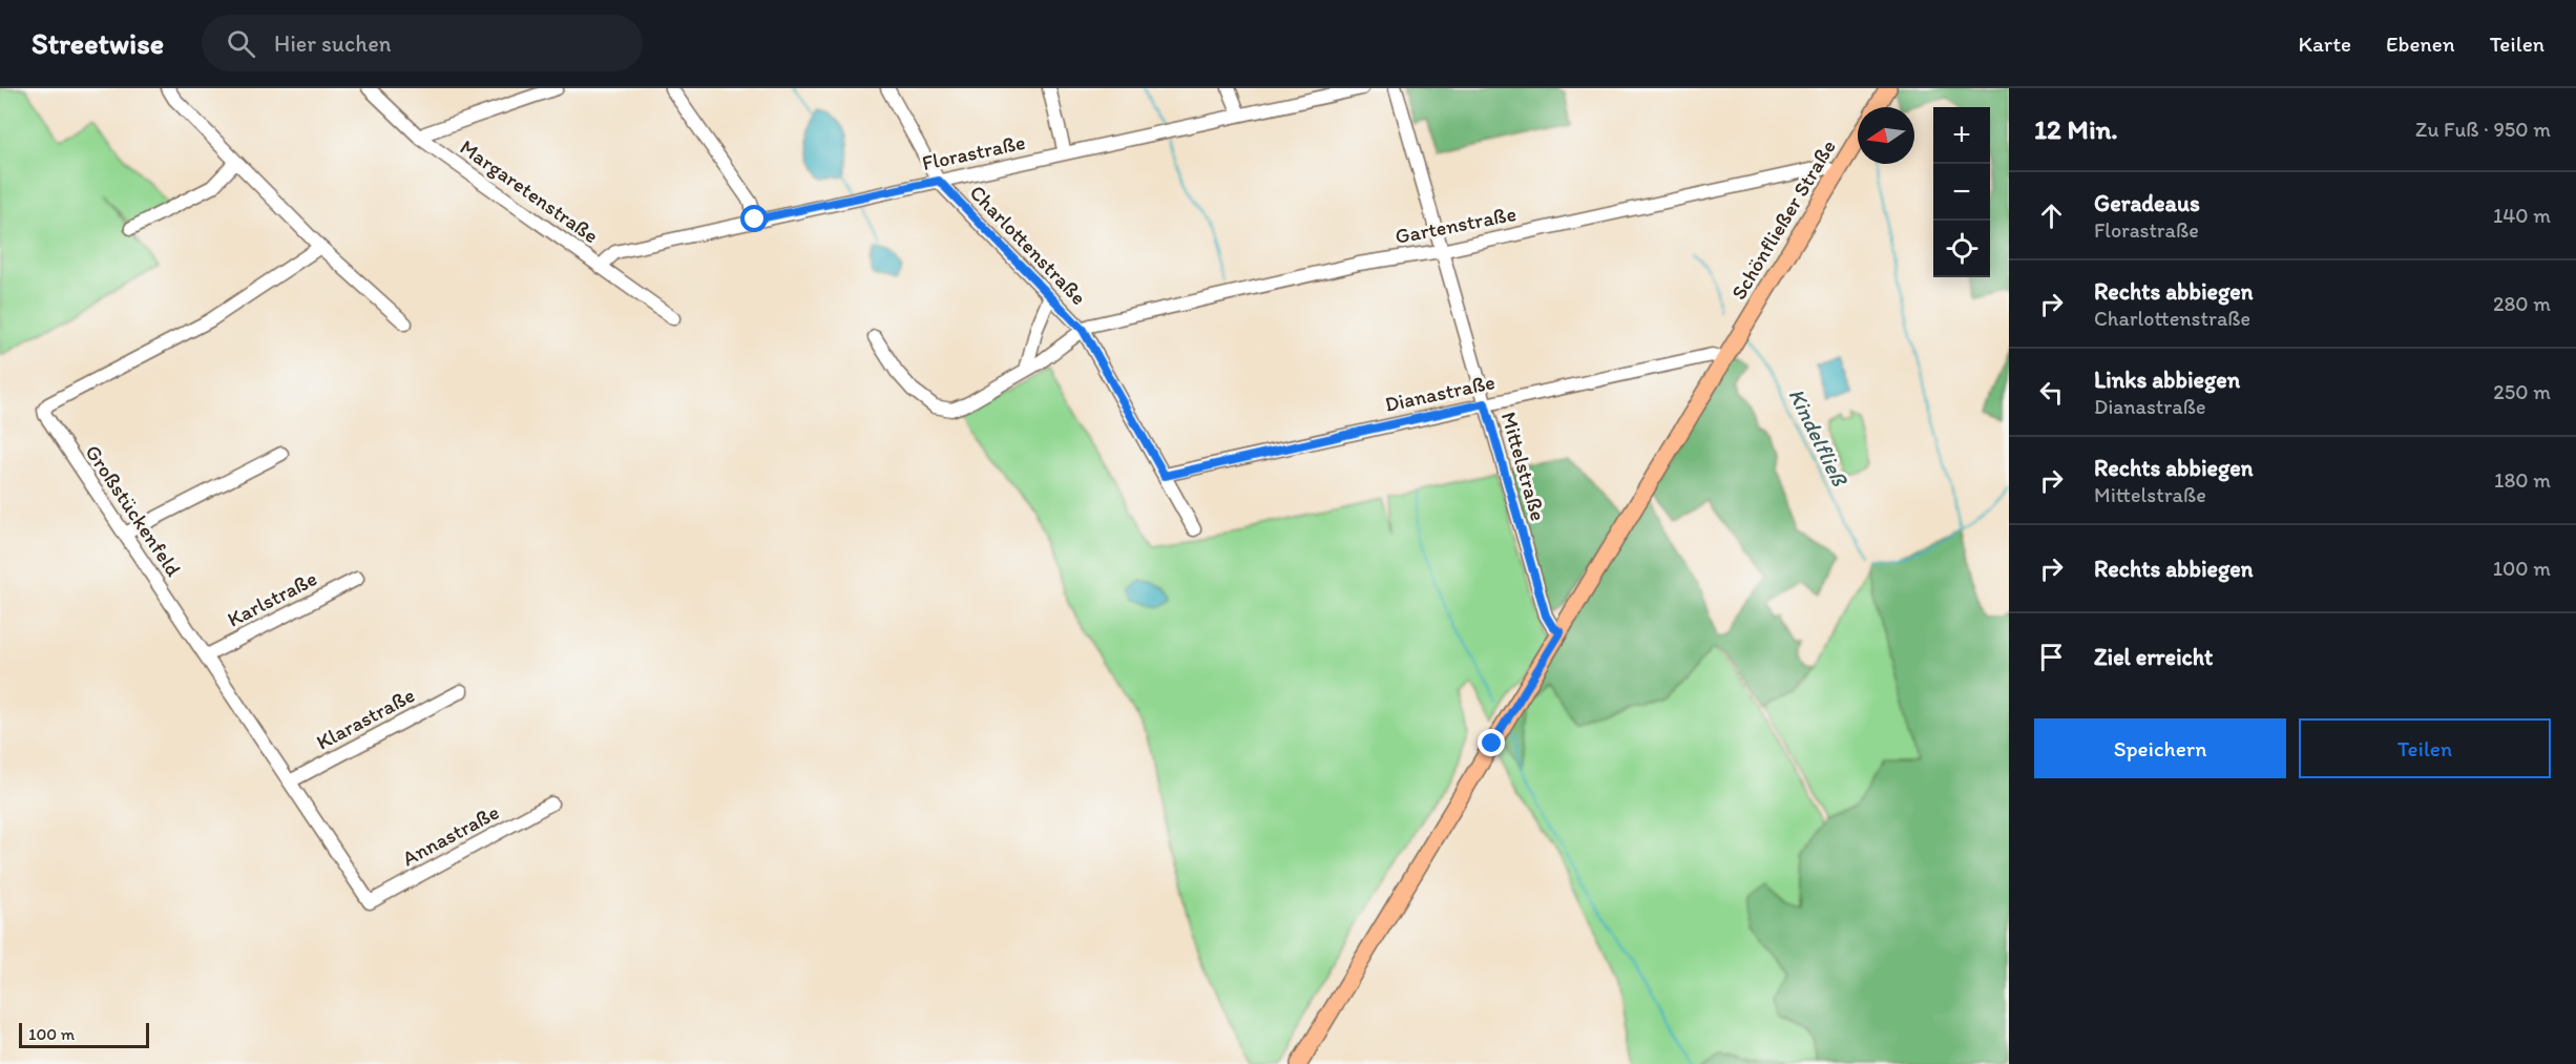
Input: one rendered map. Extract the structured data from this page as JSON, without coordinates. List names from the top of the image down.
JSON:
{
  "streets": {
    "main road": ["Schönfließer Straße"],
    "street": [
      "Florastraße",
      "Margaretenstraße",
      "Gartenstraße",
      "Charlottenstraße",
      "Dianastraße",
      "Mittelstraße",
      "Großstückenfeld",
      "Karlstraße",
      "Klarastraße",
      "Annastraße"
    ]
  },
  "crossings": [
    ["Florastraße", "Margaretenstraße"],
    ["Florastraße", "Charlottenstraße"],
    ["Schönfließer Straße", "Gartenstraße"],
    ["Schönfließer Straße", "Dianastraße"],
    ["Schönfließer Straße", "Mittelstraße"],
    ["Gartenstraße", "Charlottenstraße"],
    ["Gartenstraße", "Mittelstraße"],
    ["Charlottenstraße", "Dianastraße"],
    ["Dianastraße", "Mittelstraße"],
    ["Großstückenfeld", "Karlstraße"],
    ["Großstückenfeld", "Klarastraße"],
    ["Großstückenfeld", "Annastraße"]
  ],
  "water": ["Kindelfließ"],
  "scale_bar": "100 m",
  "north": "left",
  "page": {
    "header": "Streetwise",
    "search": "Hier suchen",
    "nav": ["Karte", "Ebenen", "Teilen"],
    "heading": ["12 Min.", "Zu Fuß · 950 m"],
    "map_buttons": ["+", "−"],
    "list": [
      ["Geradeaus", "Florastraße", "140 m"],
      ["Rechts abbiegen", "Charlottenstraße", "280 m"],
      ["Links abbiegen", "Dianastraße", "250 m"],
      ["Rechts abbiegen", "Mittelstraße", "180 m"],
      ["Rechts abbiegen", "100 m"],
      "Ziel erreicht"
    ],
    "buttons": ["Speichern", "Teilen"],
    "scale": "100 m"
  }
}
